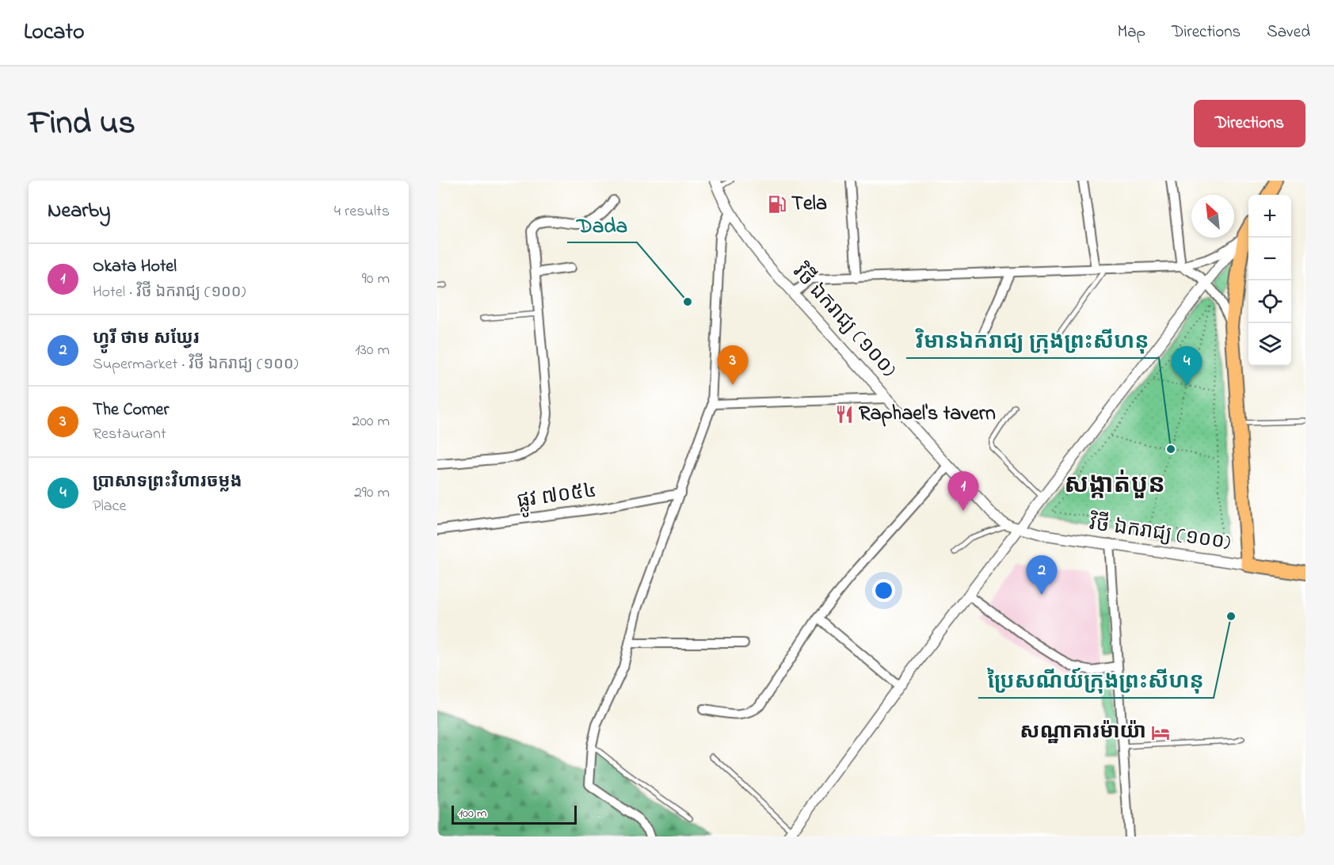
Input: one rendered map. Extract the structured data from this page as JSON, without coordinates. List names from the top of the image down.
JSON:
{
  "streets": {
    "street": ["វិថី ឯករាជ្យ (១០០)", "ផ្លូវ ៧០៥៤"]
  },
  "districts": ["សង្កាត់បួន"],
  "places": {
    "fuel station": ["Tela"],
    "other": ["Dada", "វិមានឯករាជ្យ ក្រុងព្រះសីហនុ", "ប្រៃសណីយ៍ក្រុងព្រះសីហនុ"],
    "restaurant": ["Raphael's tavern"],
    "hotel": ["សណ្ឋាគារម៉ាយ៉ា"]
  },
  "scale_bar": "100 m",
  "north": "top left",
  "page": {
    "header": "Locato",
    "nav": ["Map", "Directions", "Saved"],
    "title": "Find us",
    "buttons": "Directions",
    "heading": ["Nearby", "4 results"],
    "map_buttons": ["+", "−"],
    "list": [
      {
        "mark": "1",
        "name": "Okata Hotel",
        "note": "Hotel · វិថី ឯករាជ្យ (១០០)",
        "value": "90 m"
      },
      {
        "mark": "2",
        "name": "ហ្វូរី ថាម សឃ្វែរ",
        "note": "Supermarket · វិថី ឯករាជ្យ (១០០)",
        "value": "130 m"
      },
      {
        "mark": "3",
        "name": "The Corner",
        "note": "Restaurant",
        "value": "200 m"
      },
      {
        "mark": "4",
        "name": "ប្រាសាទព្រះវិហារចម្លង",
        "note": "Place",
        "value": "290 m"
      }
    ],
    "pins": [
      "3",
      "4",
      "1",
      "2"
    ],
    "scale": "100 m"
  }
}
